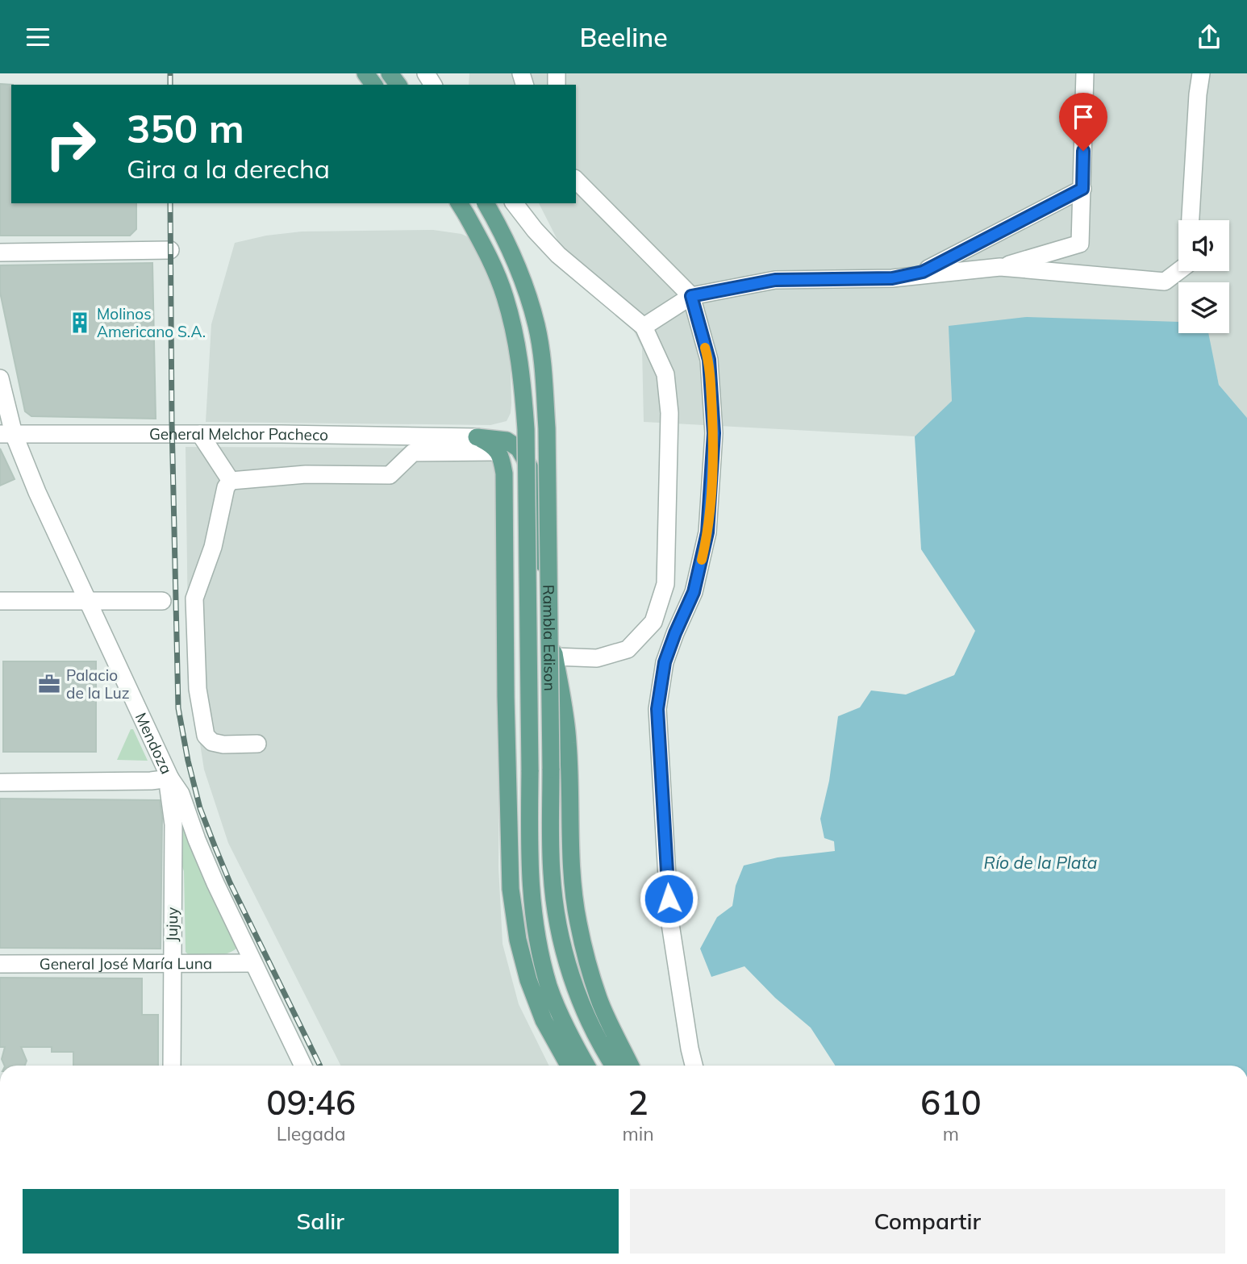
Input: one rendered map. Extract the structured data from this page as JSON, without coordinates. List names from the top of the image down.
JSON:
{
  "streets": {
    "main road": ["Rambla Edison"],
    "street": [
      "General Melchor Pacheco",
      "Mendoza",
      "Jujuy",
      "General José María Luna"
    ]
  },
  "crossings": [
    ["General Melchor Pacheco", "Mendoza"],
    ["Mendoza", "Jujuy"],
    ["Mendoza", "General José María Luna"],
    ["Jujuy", "General José María Luna"]
  ],
  "water": ["Río de la Plata"],
  "places": {
    "building": ["Molinos Americano S.A."],
    "office": ["Palacio de la Luz"]
  },
  "page": {
    "header": "Beeline",
    "turn": ["350 m", "Gira a la derecha"],
    "eta": [
      "09:46",
      "Llegada",
      "2",
      "min",
      "610",
      "m"
    ],
    "buttons": ["Salir", "Compartir"]
  }
}
